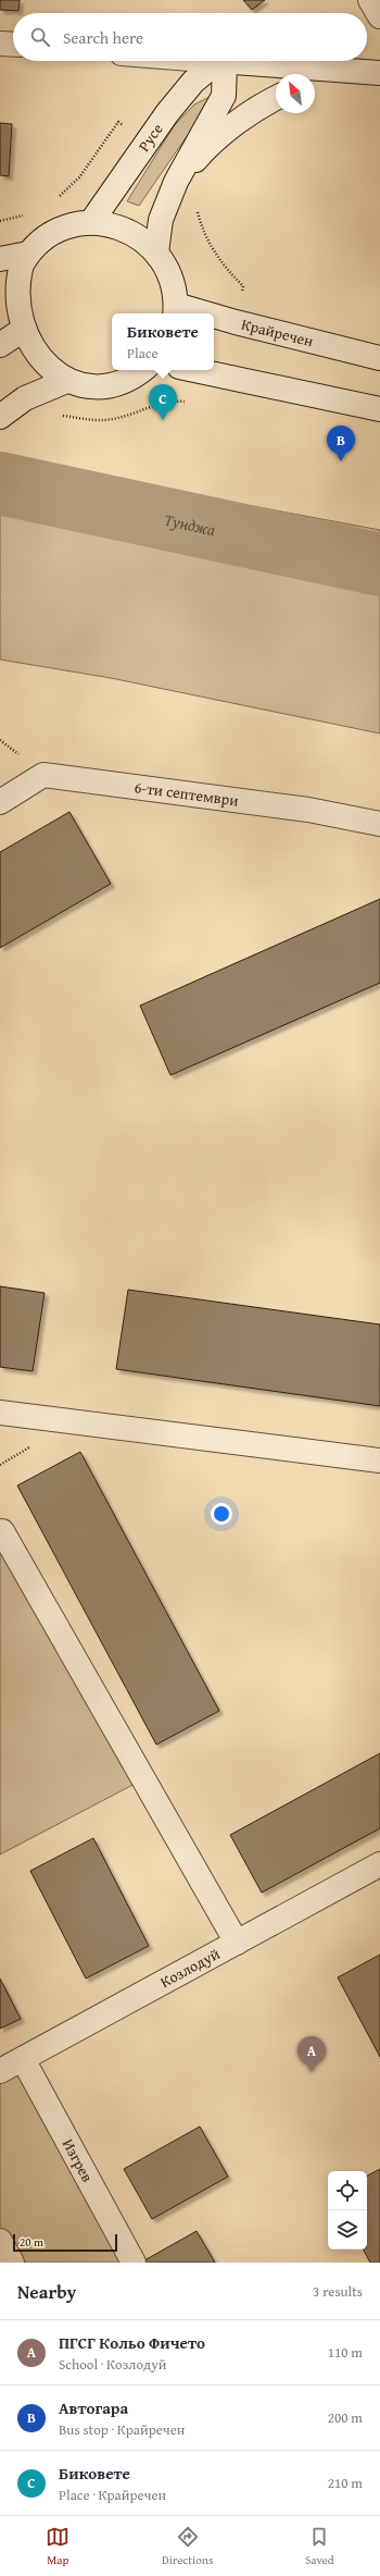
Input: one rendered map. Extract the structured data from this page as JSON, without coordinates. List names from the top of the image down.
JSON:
{
  "streets": {
    "street": [
      "Русе",
      "Крайречен",
      "6-ти септември",
      "Козлодуй",
      "Изгрев"
    ]
  },
  "crossings": [
    ["Козлодуй", "Изгрев"]
  ],
  "water": ["Тунджа"],
  "scale_bar": "20 m",
  "north": "top left",
  "page": {
    "search": "Search here",
    "popup": ["Биковете", "Place"],
    "pins": ["C", "B", "A"],
    "scale": "20 m",
    "heading": ["Nearby", "3 results"],
    "list": [
      {
        "mark": "A",
        "name": "ПГСГ Кольо Фичето",
        "note": "School · Козлодуй",
        "value": "110 m"
      },
      {
        "mark": "B",
        "name": "Автогара",
        "note": "Bus stop · Крайречен",
        "value": "200 m"
      },
      {
        "mark": "C",
        "name": "Биковете",
        "note": "Place · Крайречен",
        "value": "210 m"
      }
    ],
    "nav": ["Map", "Directions", "Saved"]
  }
}
